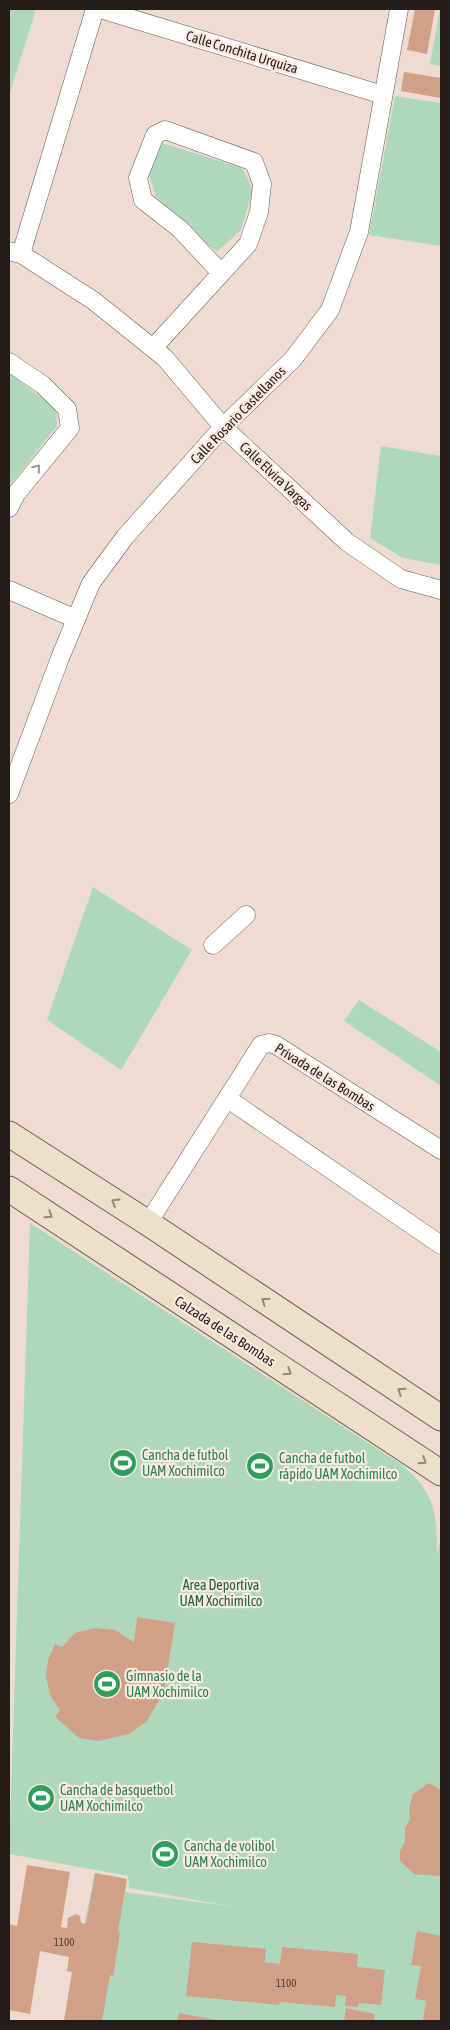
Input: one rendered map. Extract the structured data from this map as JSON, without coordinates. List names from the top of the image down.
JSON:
{
  "streets": {
    "main road": ["Calzada de las Bombas"],
    "street": [
      "Calle Conchita Urquiza",
      "Calle Rosario Castellanos",
      "Calle Elvira Vargas",
      "Privada de las Bombas"
    ]
  },
  "crossings": [
    ["Calle Conchita Urquiza", "Calle Rosario Castellanos"],
    ["Calle Rosario Castellanos", "Calle Elvira Vargas"]
  ],
  "parks": ["Area Deportiva UAM Xochimilco"],
  "places": {
    "sports": [
      "Cancha de futbol UAM Xochimilco",
      "Cancha de futbol rápido UAM Xochimilco",
      "Gimnasio de la UAM Xochimilco",
      "Cancha de basquetbol UAM Xochimilco",
      "Cancha de volibol UAM Xochimilco"
    ]
  },
  "house_numbers": ["1100", "1100"]
}
